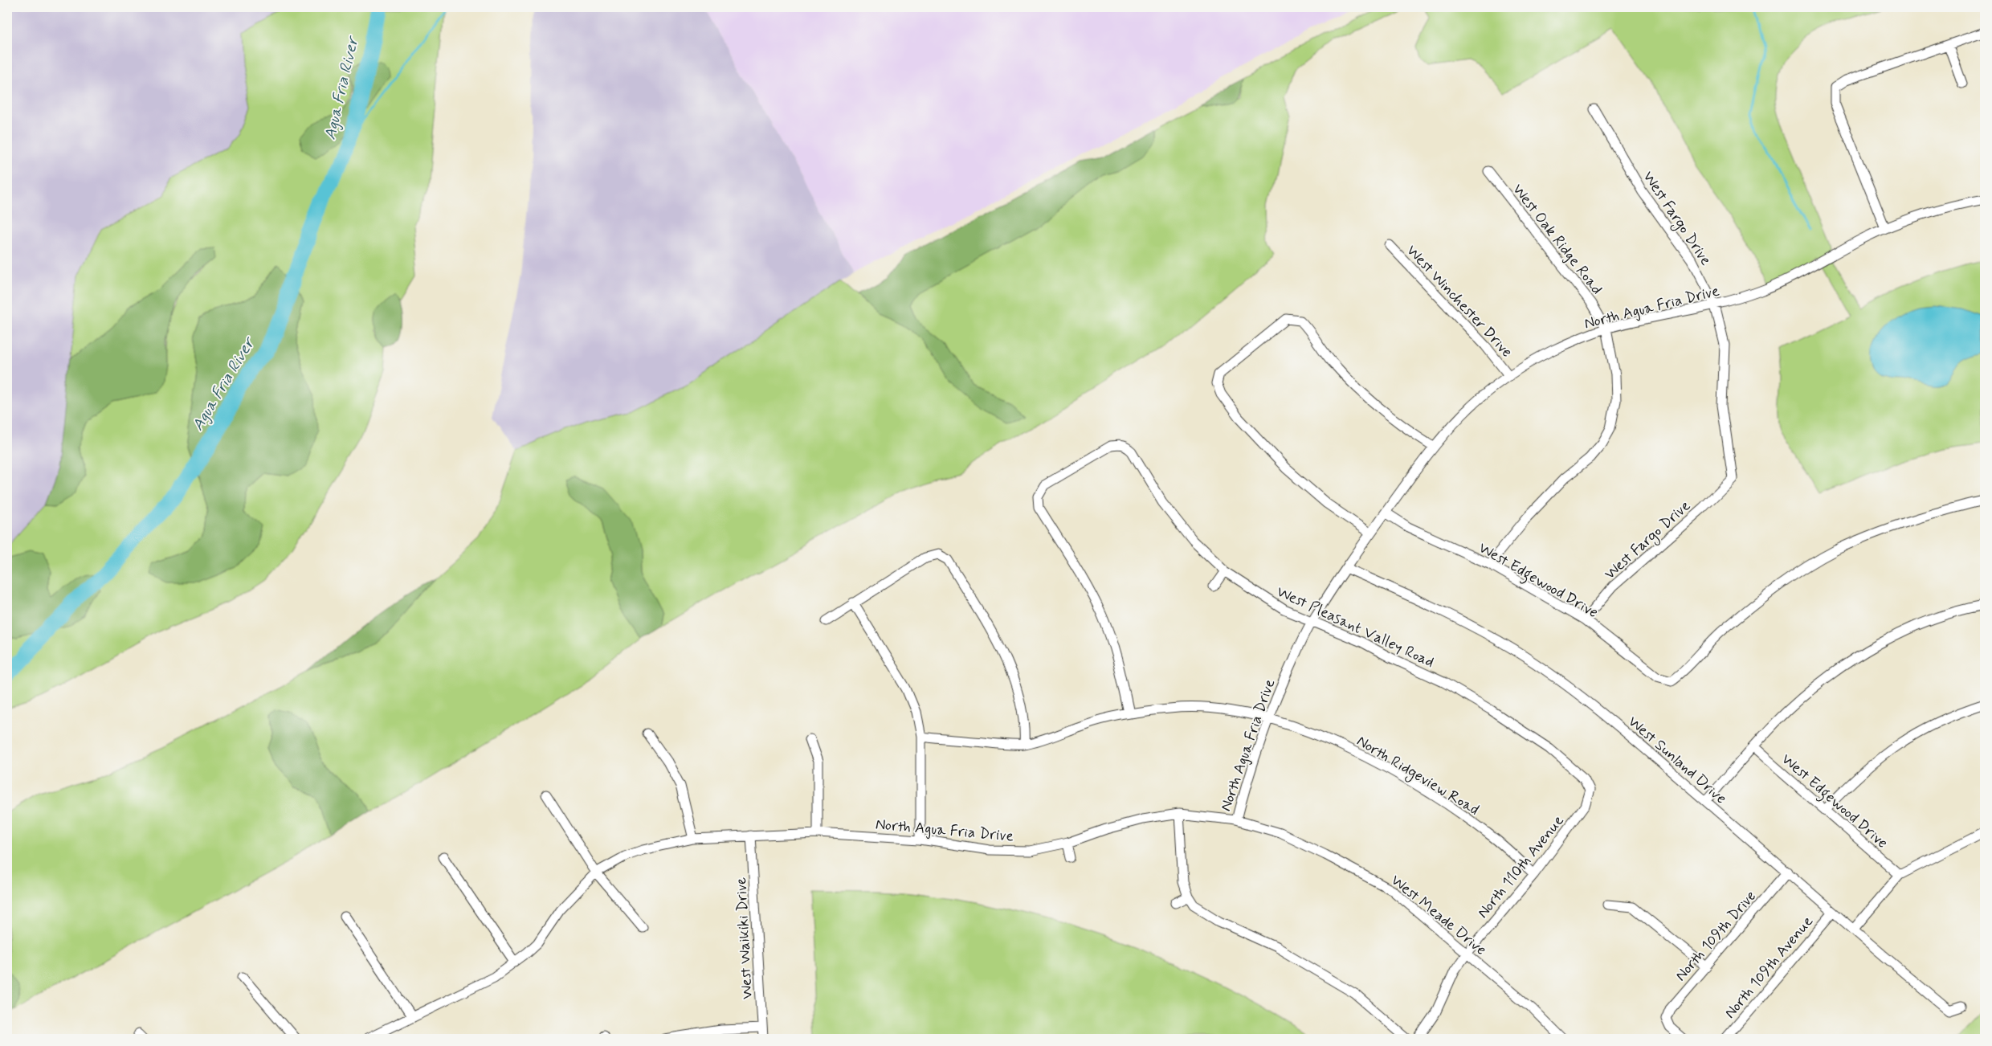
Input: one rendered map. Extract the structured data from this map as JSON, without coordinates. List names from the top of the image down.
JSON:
{
  "streets": {
    "street": [
      "West Fargo Drive",
      "West Oak Ridge Road",
      "West Winchester Drive",
      "North Agua Fria Drive",
      "West Edgewood Drive",
      "West Pleasant Valley Road",
      "West Sunland Drive",
      "North Ridgeview Road",
      "North 110th Avenue",
      "West Meade Drive",
      "North 109th Drive",
      "West Waikiki Drive",
      "North 109th Avenue"
    ]
  },
  "crossings": [
    ["West Fargo Drive", "North Agua Fria Drive"],
    ["West Fargo Drive", "West Edgewood Drive"],
    ["West Oak Ridge Road", "North Agua Fria Drive"],
    ["West Oak Ridge Road", "West Edgewood Drive"],
    ["West Winchester Drive", "North Agua Fria Drive"],
    ["North Agua Fria Drive", "West Edgewood Drive"],
    ["North Agua Fria Drive", "West Pleasant Valley Road"],
    ["North Agua Fria Drive", "West Sunland Drive"],
    ["North Agua Fria Drive", "North Ridgeview Road"],
    ["North Agua Fria Drive", "West Meade Drive"],
    ["North Agua Fria Drive", "West Waikiki Drive"],
    ["West Pleasant Valley Road", "North Ridgeview Road"],
    ["West Pleasant Valley Road", "North 110th Avenue"],
    ["West Sunland Drive", "North 109th Drive"],
    ["West Sunland Drive", "North 109th Avenue"],
    ["North Ridgeview Road", "North 110th Avenue"],
    ["North 110th Avenue", "West Meade Drive"]
  ],
  "water": ["Agua Fria River"]
}
